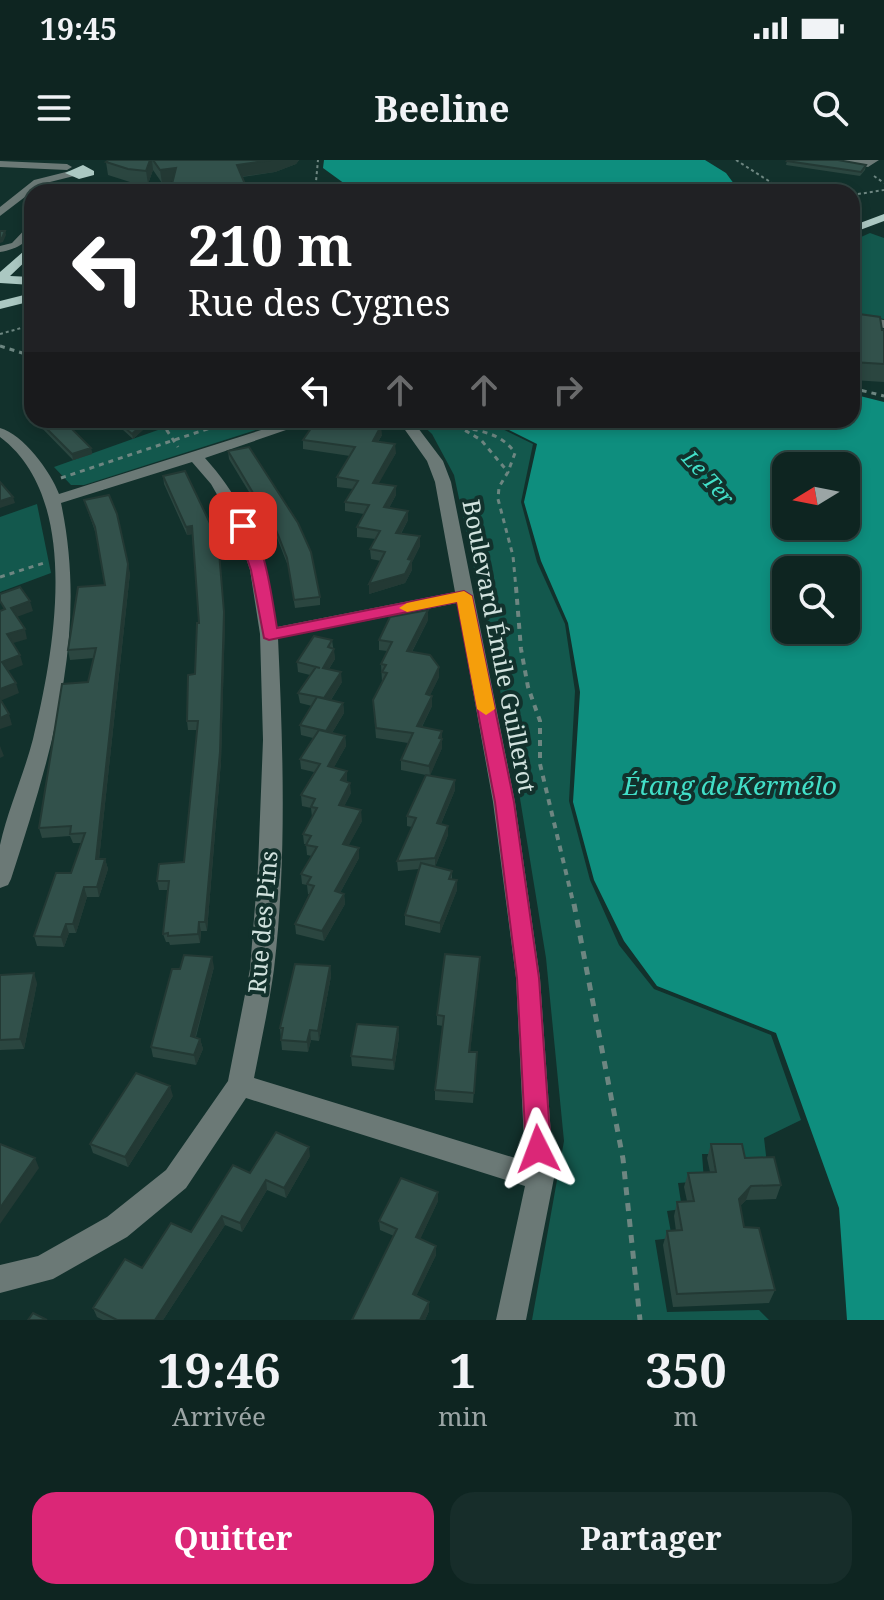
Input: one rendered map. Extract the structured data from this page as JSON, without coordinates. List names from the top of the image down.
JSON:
{
  "streets": {
    "street": ["Boulevard Émile Guillerot", "Rue des Pins"]
  },
  "water": ["Le Ter", "Étang de Kermélo"],
  "north": "left",
  "page": {
    "status": "19:45",
    "header": "Beeline",
    "turn": ["210 m", "Rue des Cygnes"],
    "eta": [
      "19:46",
      "Arrivée",
      "1",
      "min",
      "350",
      "m"
    ],
    "buttons": ["Quitter", "Partager"]
  }
}
